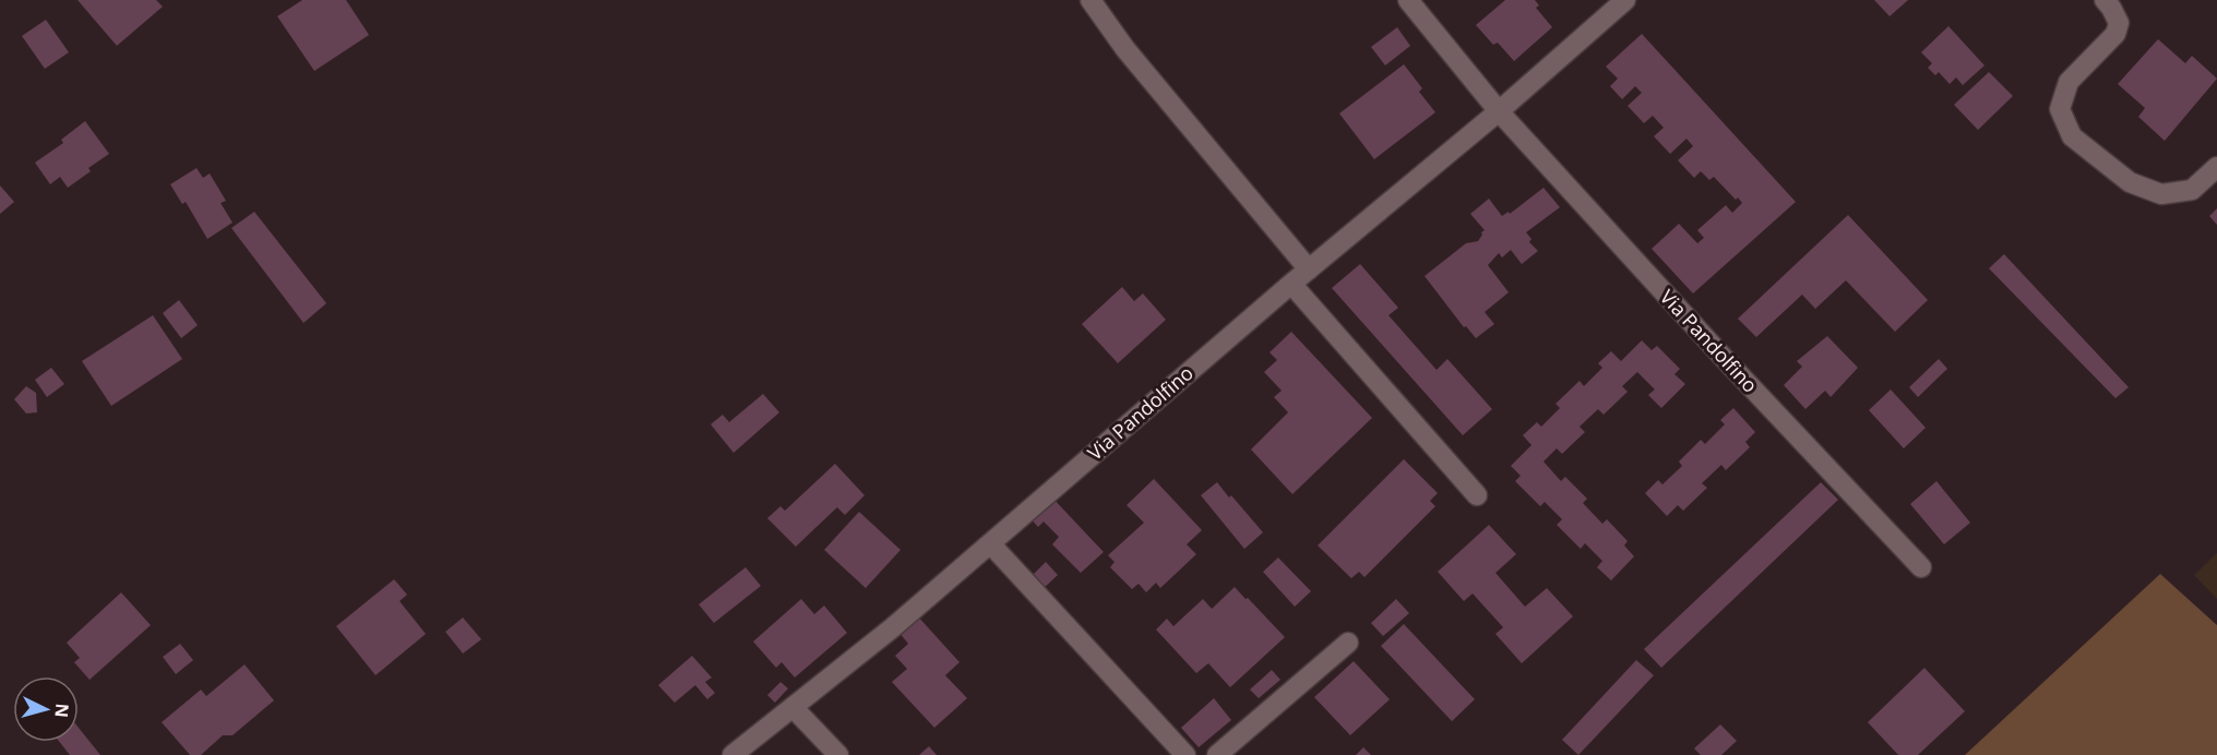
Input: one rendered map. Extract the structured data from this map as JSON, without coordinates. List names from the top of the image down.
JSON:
{
  "streets": {
    "street": ["Via Pandolfino"]
  },
  "north": "right"
}
